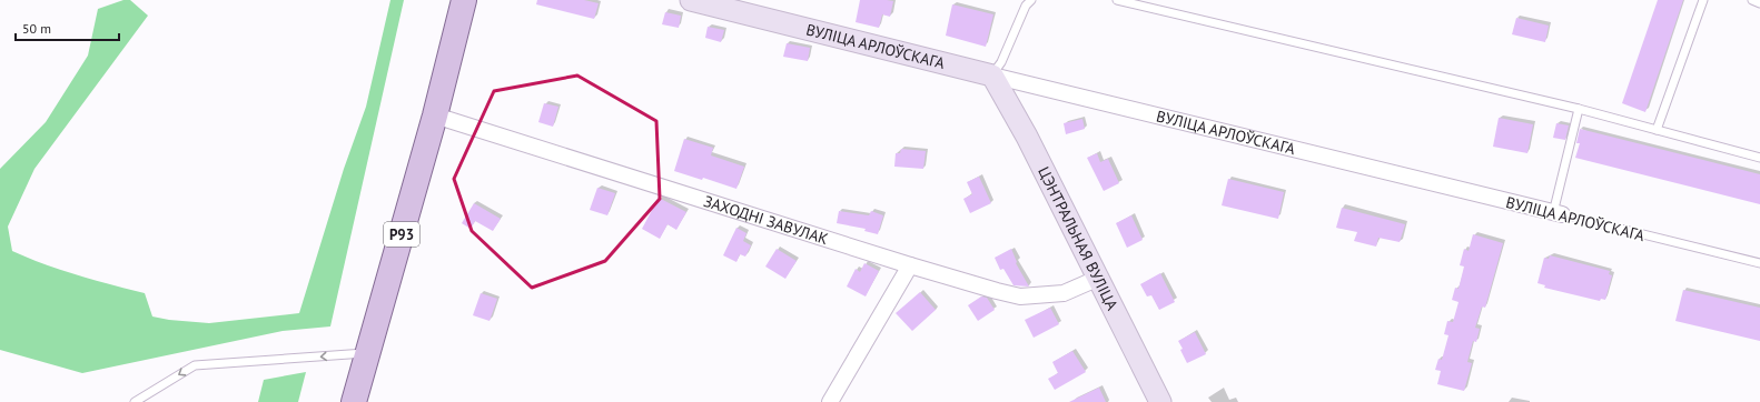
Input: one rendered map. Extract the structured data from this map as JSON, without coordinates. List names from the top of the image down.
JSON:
{
  "streets": {
    "main road": ["Р93"],
    "street": ["ВУЛІЦА АРЛОЎСКАГА", "ЗАХОДНІ ЗАВУЛАК", "ЦЭНТРАЛЬНАЯ ВУЛІЦА"]
  },
  "crossings": [
    ["ВУЛІЦА АРЛОЎСКАГА", "ЦЭНТРАЛЬНАЯ ВУЛІЦА"],
    ["ЗАХОДНІ ЗАВУЛАК", "Р93"],
    ["ЗАХОДНІ ЗАВУЛАК", "ЦЭНТРАЛЬНАЯ ВУЛІЦА"]
  ],
  "scale_bar": "50 m"
}
